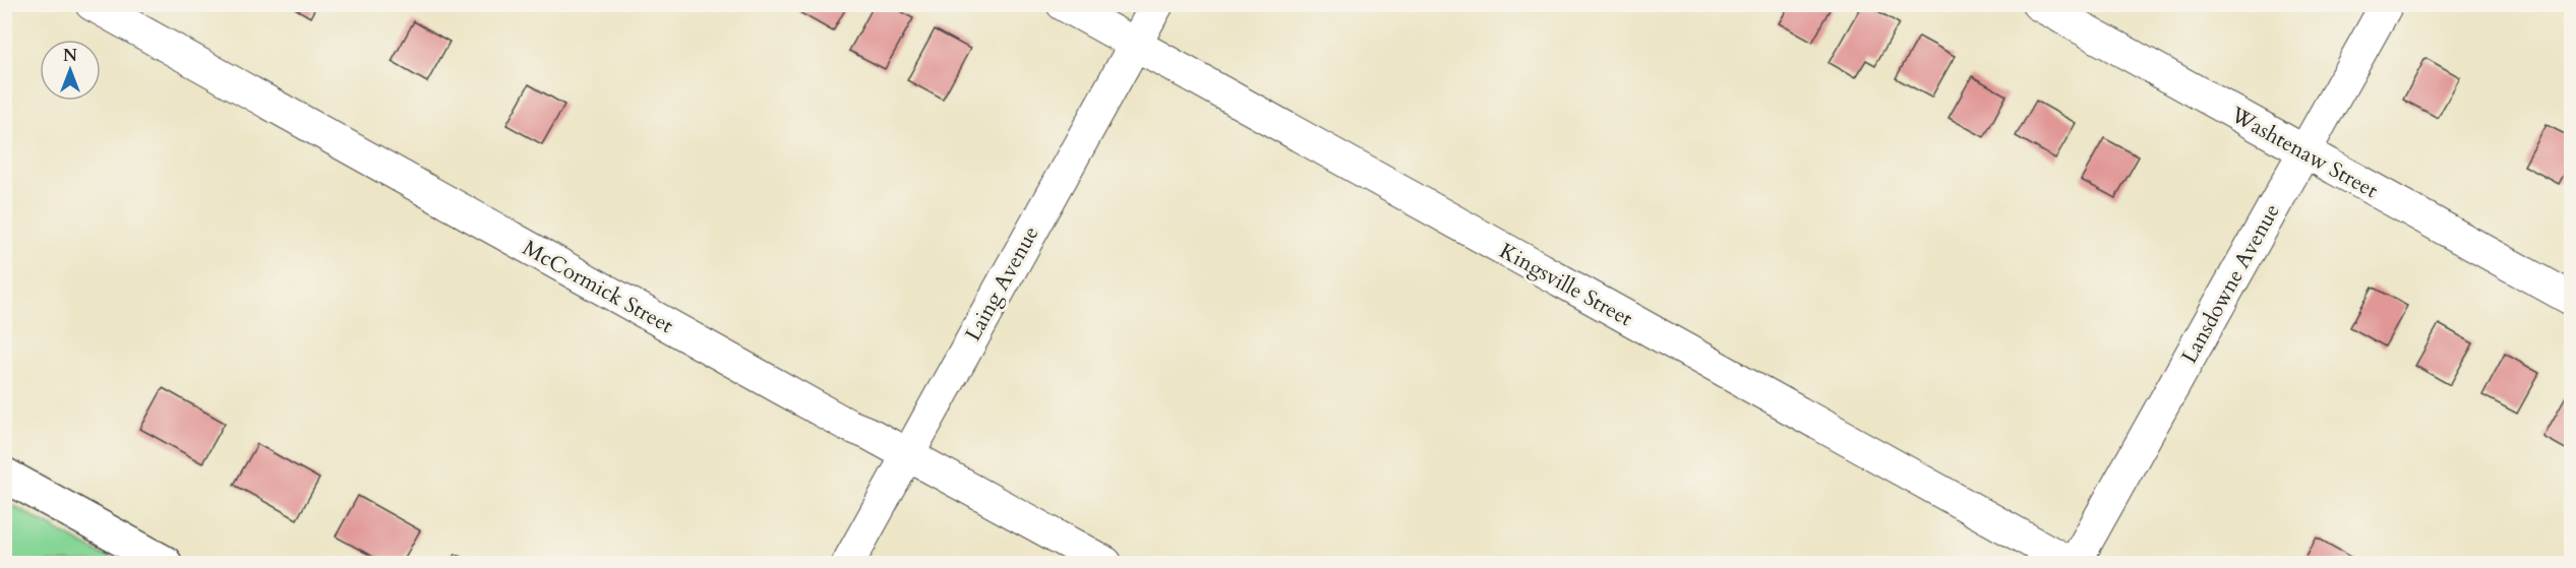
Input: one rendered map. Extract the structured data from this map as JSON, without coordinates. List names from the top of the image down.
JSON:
{
  "streets": {
    "street": [
      "Washtenaw Street",
      "Laing Avenue",
      "Lansdowne Avenue",
      "Kingsville Street",
      "McCormick Street"
    ]
  },
  "crossings": [
    ["Washtenaw Street", "Lansdowne Avenue"],
    ["Laing Avenue", "Kingsville Street"],
    ["Laing Avenue", "McCormick Street"]
  ],
  "north": "top"
}
